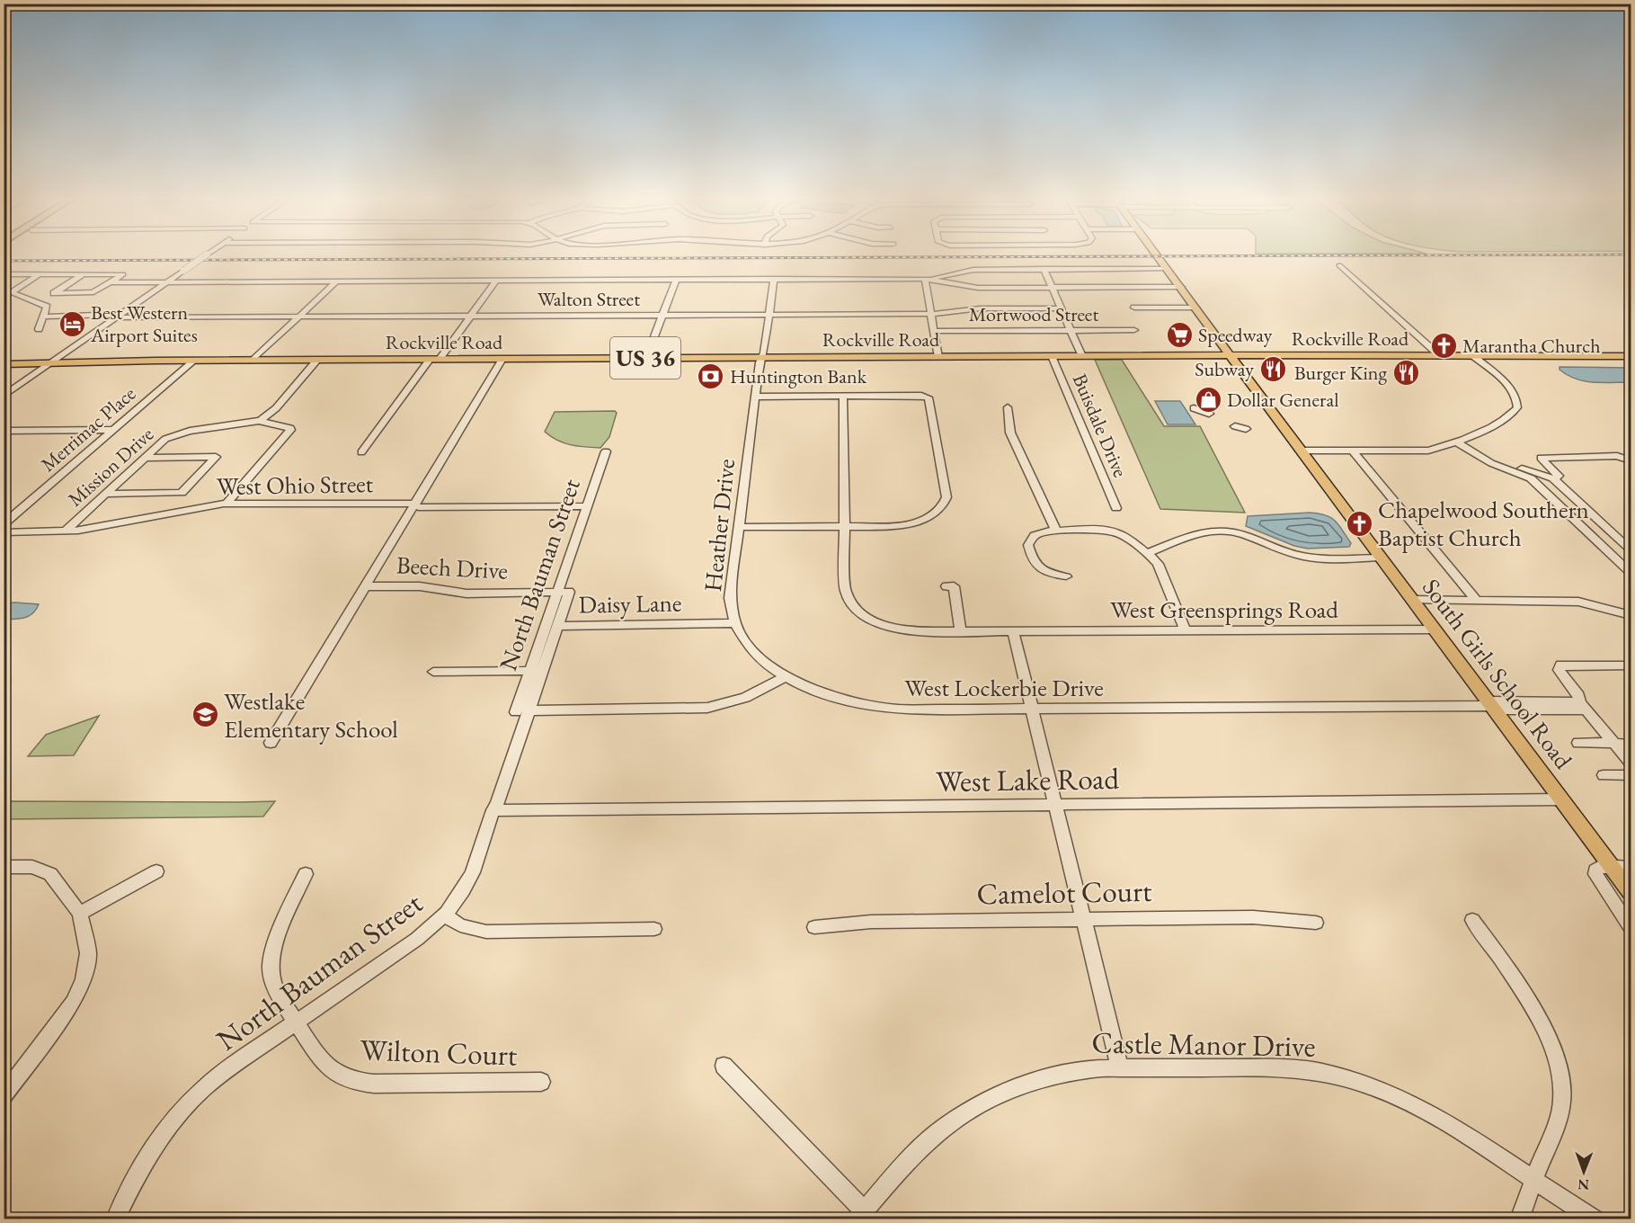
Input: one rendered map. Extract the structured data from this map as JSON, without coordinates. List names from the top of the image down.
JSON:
{
  "streets": {
    "main road": ["Rockville Road", "US 36", "South Girls School Road"],
    "street": [
      "Walton Street",
      "Mortwood Street",
      "Buisdale Drive",
      "Merrimac Place",
      "Mission Drive",
      "West Ohio Street",
      "Heather Drive",
      "Beech Drive",
      "North Bauman Street",
      "Daisy Lane",
      "West Greensprings Road",
      "West Lockerbie Drive",
      "West Lake Road",
      "Camelot Court",
      "Castle Manor Drive",
      "Wilton Court"
    ]
  },
  "crossings": [
    ["Walton Street", "Heather Drive"],
    ["Rockville Road", "Buisdale Drive"],
    ["Rockville Road", "Merrimac Place"],
    ["Rockville Road", "Heather Drive"],
    ["Rockville Road", "South Girls School Road"],
    ["Mission Drive", "West Ohio Street"],
    ["West Ohio Street", "North Bauman Street"],
    ["Heather Drive", "Daisy Lane"],
    ["Heather Drive", "West Lockerbie Drive"],
    ["Beech Drive", "North Bauman Street"],
    ["North Bauman Street", "Daisy Lane"],
    ["North Bauman Street", "West Lake Road"],
    ["North Bauman Street", "Wilton Court"],
    ["West Greensprings Road", "South Girls School Road"],
    ["South Girls School Road", "West Lockerbie Drive"],
    ["South Girls School Road", "West Lake Road"]
  ],
  "places": {
    "hotel": ["Best Western Airport Suites"],
    "supermarket": ["Speedway"],
    "church": ["Marantha Church", "Chapelwood Southern Baptist Church"],
    "restaurant": ["Subway", "Burger King"],
    "bank": ["Huntington Bank"],
    "shop": ["Dollar General"],
    "school or university": ["Westlake Elementary School"]
  },
  "north": "bottom"
}
